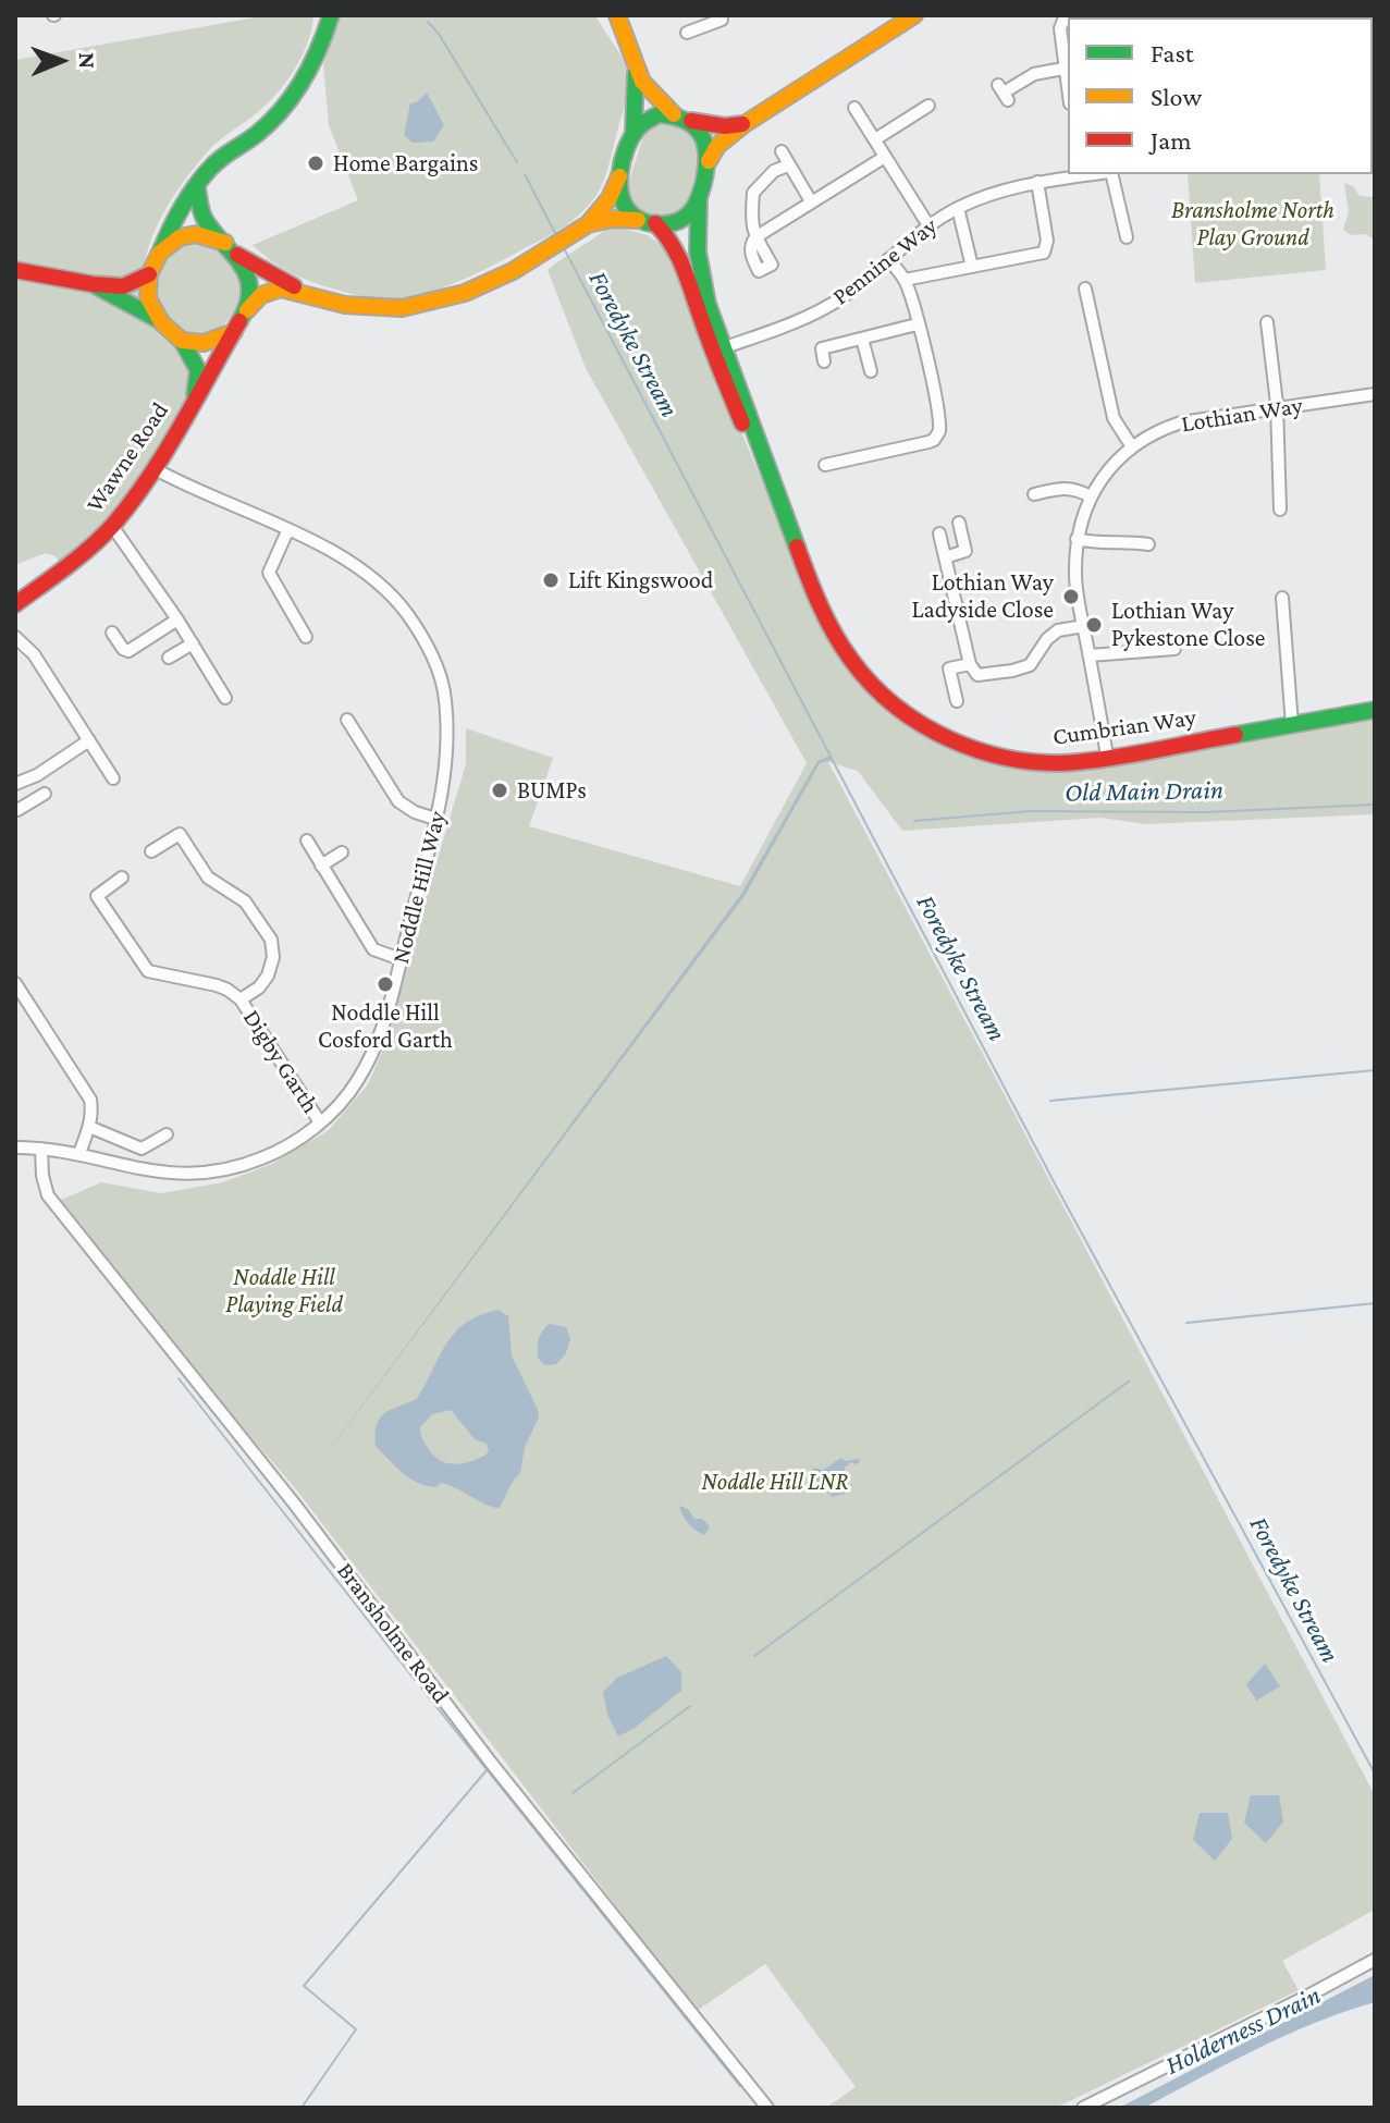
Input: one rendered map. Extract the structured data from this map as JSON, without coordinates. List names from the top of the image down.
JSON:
{
  "streets": {
    "street": [
      "Pennine Way",
      "Lothian Way",
      "Wawne Road",
      "Cumbrian Way",
      "Noddle Hill Way",
      "Digby Garth",
      "Bransholme Road"
    ]
  },
  "crossings": [
    ["Pennine Way", "Cumbrian Way"],
    ["Lothian Way", "Cumbrian Way"],
    ["Wawne Road", "Noddle Hill Way"],
    ["Noddle Hill Way", "Digby Garth"],
    ["Noddle Hill Way", "Bransholme Road"]
  ],
  "water": ["Foredyke Stream", "Old Main Drain", "Holderness Drain"],
  "parks": ["Bransholme North Play Ground", "Noddle Hill Playing Field", "Noddle Hill LNR"],
  "places": [
    "Home Bargains",
    "Lift Kingswood",
    "Lothian Way Ladyside Close",
    "Lothian Way Pykestone Close",
    "BUMPs",
    "Noddle Hill Cosford Garth"
  ],
  "legend": ["Fast", "Slow", "Jam"],
  "north": "right"
}
